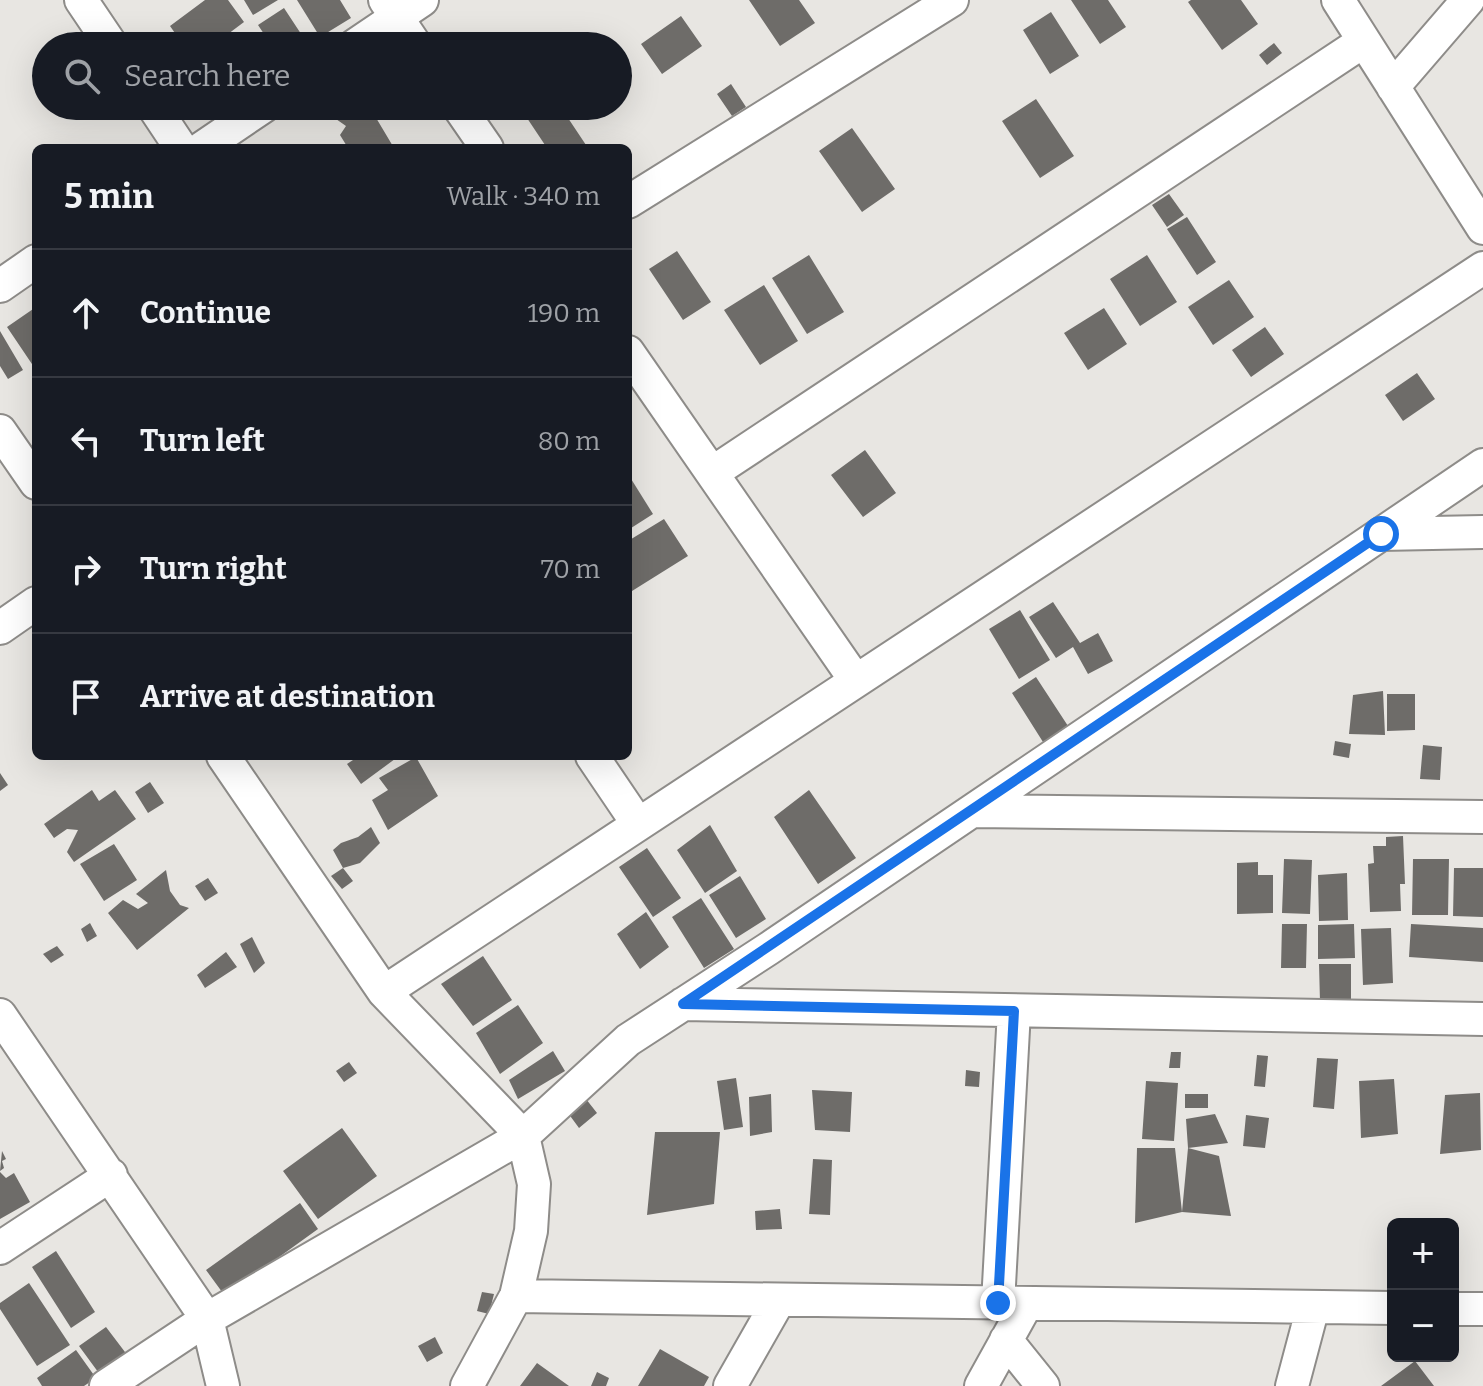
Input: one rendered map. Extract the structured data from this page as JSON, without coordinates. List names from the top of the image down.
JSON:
{
  "page": {
    "search": "Search here",
    "heading": ["5 min", "Walk · 340 m"],
    "list": [
      ["Continue", "190 m"],
      ["Turn left", "80 m"],
      ["Turn right", "70 m"],
      "Arrive at destination"
    ],
    "map_buttons": ["+", "−"]
  }
}
